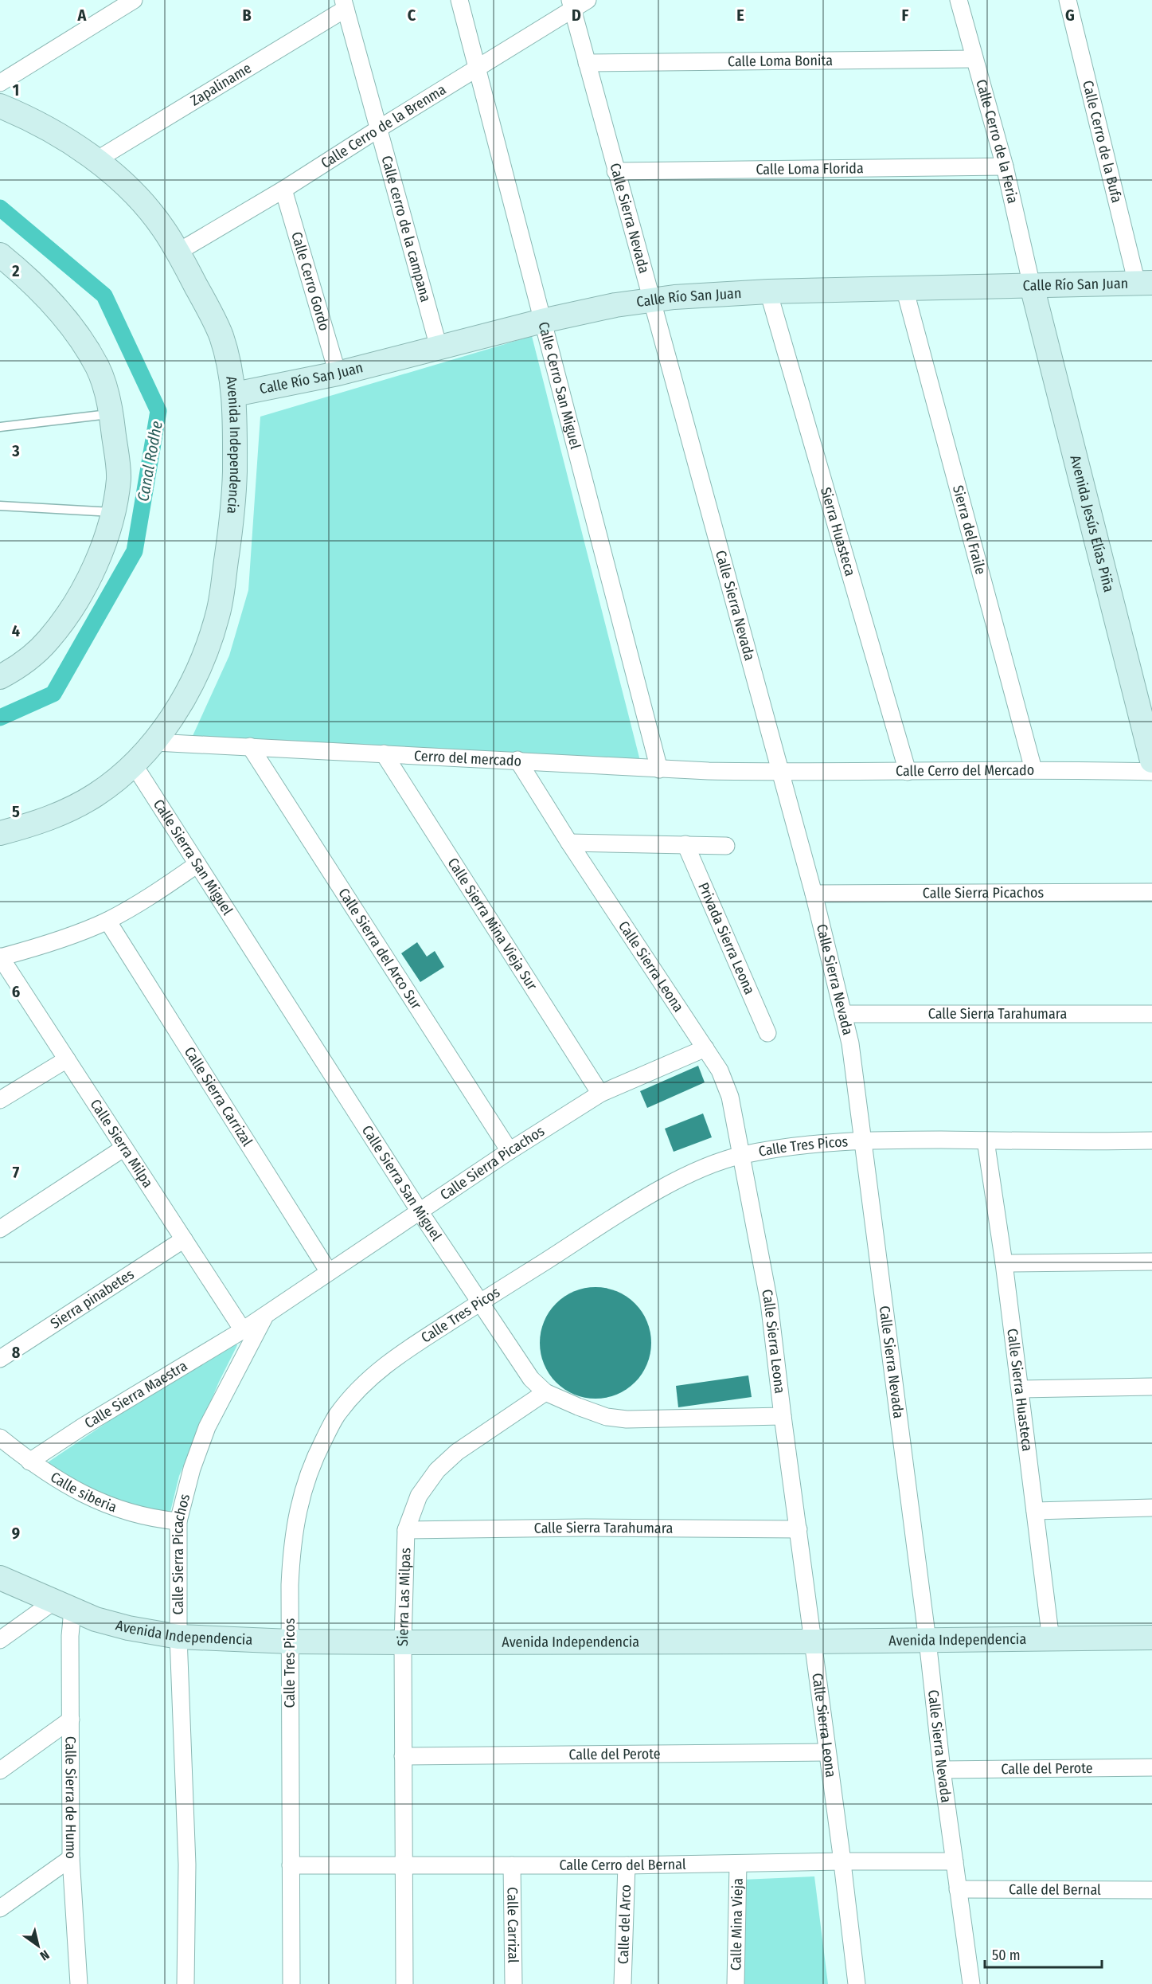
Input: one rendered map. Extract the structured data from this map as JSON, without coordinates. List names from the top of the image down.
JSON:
{
  "streets": {
    "street": [
      "Calle Loma Bonita",
      "Zapaliname",
      "Calle Cerro de la Brenma",
      "Calle Cerro de la Bufa",
      "Calle Cerro de la Feria",
      "Calle Loma Florida",
      "Calle Sierra Nevada",
      "Calle cerro de la campana",
      "Calle Cerro Gordo",
      "Calle Río San Juan",
      "Calle Cerro San Miguel",
      "Avenida Independencia",
      "Avenida Jesús Elías Piña",
      "Sierra del Fraile",
      "Sierra Huasteca",
      "Cerro del mercado",
      "Calle Cerro del Mercado",
      "Calle Sierra San Miguel",
      "Calle Sierra Picachos",
      "Calle Sierra Mina Vieja Sur",
      "Privada Sierra Leona",
      "Calle Sierra del Arco Sur",
      "Calle Sierra Leona",
      "Calle Sierra Tarahumara",
      "Calle Sierra Carrizal",
      "Calle Sierra Milpa",
      "Calle Tres Picos",
      "Sierra pinabetes",
      "Calle Sierra Huasteca",
      "Calle Sierra Maestra",
      "Calle siberia",
      "Sierra Las Milpas",
      "Calle del Perote",
      "Calle Sierra de Humo",
      "Calle Cerro del Bernal",
      "Calle del Bernal",
      "Calle Mina Vieja",
      "Calle Carrizal",
      "Calle del Arco"
    ]
  },
  "crossings": [
    ["Calle Loma Bonita", "Calle Cerro de la Feria"],
    ["Calle Loma Bonita", "Calle Sierra Nevada"],
    ["Zapaliname", "Calle cerro de la campana"],
    ["Zapaliname", "Avenida Independencia"],
    ["Calle Cerro de la Brenma", "Calle Sierra Nevada"],
    ["Calle Cerro de la Brenma", "Calle cerro de la campana"],
    ["Calle Cerro de la Brenma", "Calle Cerro Gordo"],
    ["Calle Cerro de la Brenma", "Calle Cerro San Miguel"],
    ["Calle Cerro de la Brenma", "Avenida Independencia"],
    ["Calle Cerro de la Bufa", "Calle Río San Juan"],
    ["Calle Cerro de la Feria", "Calle Loma Florida"],
    ["Calle Cerro de la Feria", "Calle Río San Juan"],
    ["Calle Cerro de la Feria", "Avenida Jesús Elías Piña"],
    ["Calle Loma Florida", "Calle Sierra Nevada"],
    ["Calle Sierra Nevada", "Calle Río San Juan"],
    ["Calle Sierra Nevada", "Avenida Independencia"],
    ["Calle Sierra Nevada", "Cerro del mercado"],
    ["Calle Sierra Nevada", "Calle Cerro del Mercado"],
    ["Calle Sierra Nevada", "Calle Sierra Picachos"],
    ["Calle Sierra Nevada", "Calle Sierra Tarahumara"],
    ["Calle Sierra Nevada", "Calle Tres Picos"],
    ["Calle Sierra Nevada", "Calle del Perote"],
    ["Calle Sierra Nevada", "Calle Cerro del Bernal"],
    ["Calle Sierra Nevada", "Calle del Bernal"],
    ["Calle cerro de la campana", "Calle Río San Juan"],
    ["Calle Cerro Gordo", "Calle Río San Juan"],
    ["Calle Río San Juan", "Calle Cerro San Miguel"],
    ["Calle Río San Juan", "Avenida Independencia"],
    ["Calle Río San Juan", "Avenida Jesús Elías Piña"],
    ["Calle Río San Juan", "Sierra del Fraile"],
    ["Calle Río San Juan", "Sierra Huasteca"],
    ["Calle Cerro San Miguel", "Cerro del mercado"],
    ["Avenida Independencia", "Cerro del mercado"],
    ["Avenida Independencia", "Calle Sierra San Miguel"],
    ["Avenida Independencia", "Calle Sierra Picachos"],
    ["Avenida Independencia", "Calle Sierra Leona"],
    ["Avenida Independencia", "Calle Tres Picos"],
    ["Avenida Independencia", "Calle Sierra Huasteca"],
    ["Avenida Independencia", "Sierra Las Milpas"],
    ["Avenida Independencia", "Calle Sierra de Humo"],
    ["Sierra del Fraile", "Calle Cerro del Mercado"],
    ["Sierra Huasteca", "Calle Cerro del Mercado"],
    ["Cerro del mercado", "Calle Cerro del Mercado"],
    ["Cerro del mercado", "Calle Sierra Mina Vieja Sur"],
    ["Cerro del mercado", "Calle Sierra del Arco Sur"],
    ["Cerro del mercado", "Calle Sierra Leona"],
    ["Calle Sierra San Miguel", "Calle Sierra Picachos"],
    ["Calle Sierra San Miguel", "Calle Sierra Leona"],
    ["Calle Sierra San Miguel", "Calle Tres Picos"],
    ["Calle Sierra San Miguel", "Sierra Las Milpas"],
    ["Calle Sierra Picachos", "Calle Sierra Mina Vieja Sur"],
    ["Calle Sierra Picachos", "Calle Sierra del Arco Sur"],
    ["Calle Sierra Picachos", "Calle Sierra Leona"],
    ["Calle Sierra Picachos", "Calle Sierra Carrizal"],
    ["Calle Sierra Picachos", "Calle Sierra Milpa"],
    ["Calle Sierra Picachos", "Calle Sierra Maestra"],
    ["Calle Sierra Picachos", "Calle siberia"],
    ["Calle Sierra Leona", "Calle Sierra Tarahumara"],
    ["Calle Sierra Leona", "Calle Tres Picos"],
    ["Calle Sierra Leona", "Calle del Perote"],
    ["Calle Sierra Leona", "Calle Cerro del Bernal"],
    ["Calle Sierra Tarahumara", "Sierra Las Milpas"],
    ["Calle Sierra Milpa", "Sierra pinabetes"],
    ["Calle Sierra Milpa", "Calle Sierra Maestra"],
    ["Calle Tres Picos", "Calle Sierra Huasteca"],
    ["Calle Tres Picos", "Calle Cerro del Bernal"],
    ["Calle Sierra Maestra", "Calle siberia"],
    ["Sierra Las Milpas", "Calle del Perote"],
    ["Sierra Las Milpas", "Calle Cerro del Bernal"],
    ["Calle Cerro del Bernal", "Calle Mina Vieja"],
    ["Calle Cerro del Bernal", "Calle Carrizal"],
    ["Calle Cerro del Bernal", "Calle del Arco"]
  ],
  "water": ["Canal Rodhe"],
  "scale_bar": "50 m",
  "north": "bottom right",
  "grid": {
    "columns": [
      "A",
      "B",
      "C",
      "D",
      "E",
      "F",
      "G"
    ],
    "rows": [
      "1",
      "2",
      "3",
      "4",
      "5",
      "6",
      "7",
      "8",
      "9"
    ]
  }
}
